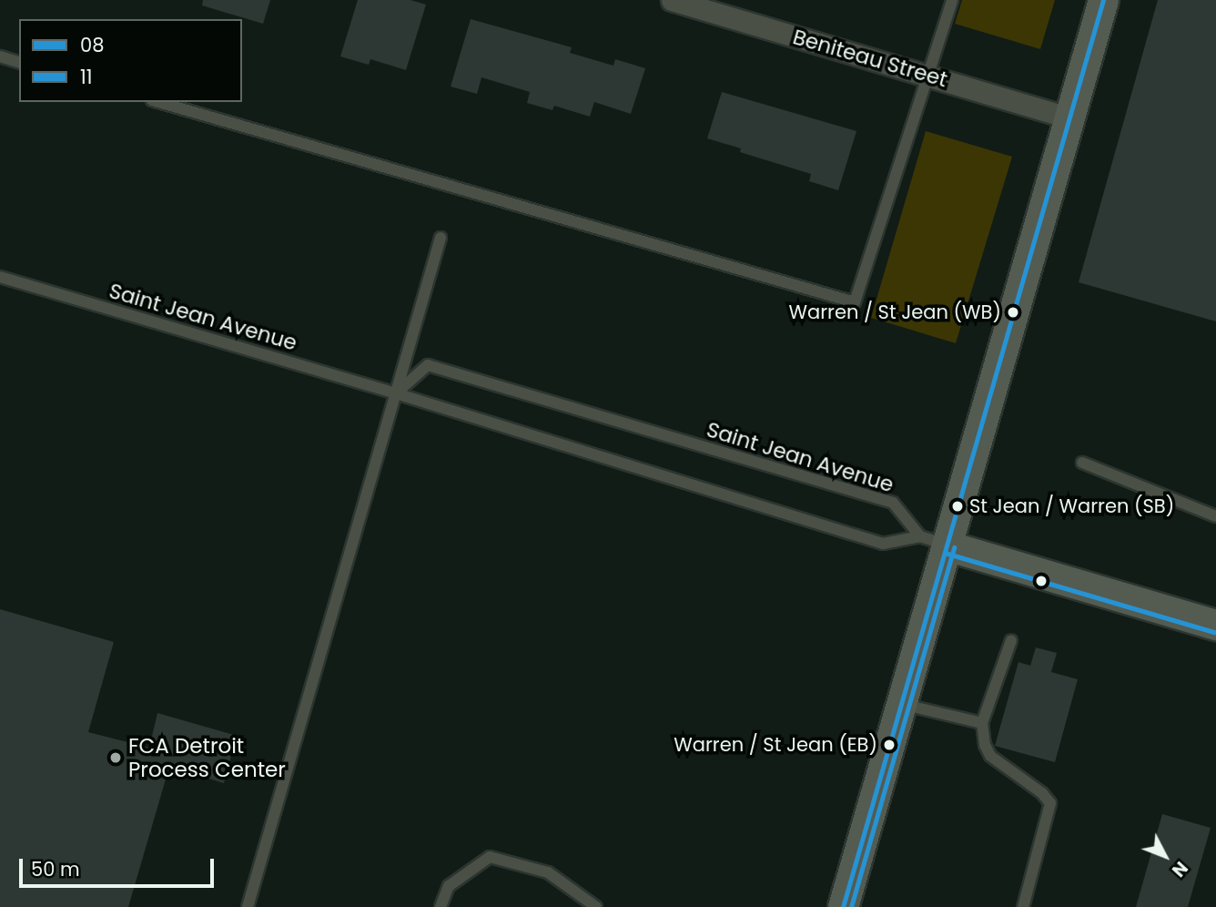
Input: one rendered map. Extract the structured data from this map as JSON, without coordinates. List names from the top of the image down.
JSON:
{
  "streets": {
    "street": ["Beniteau Street"],
    "lane": ["Saint Jean Avenue"]
  },
  "places": [
    "Warren / St Jean (WB)",
    "St Jean / Warren (SB)",
    "Warren / St Jean (EB)",
    "FCA Detroit Process Center"
  ],
  "lines": ["transit line 08", "transit line 11"],
  "legend": ["08", "11"],
  "scale_bar": "50 m",
  "north": "bottom right"
}
